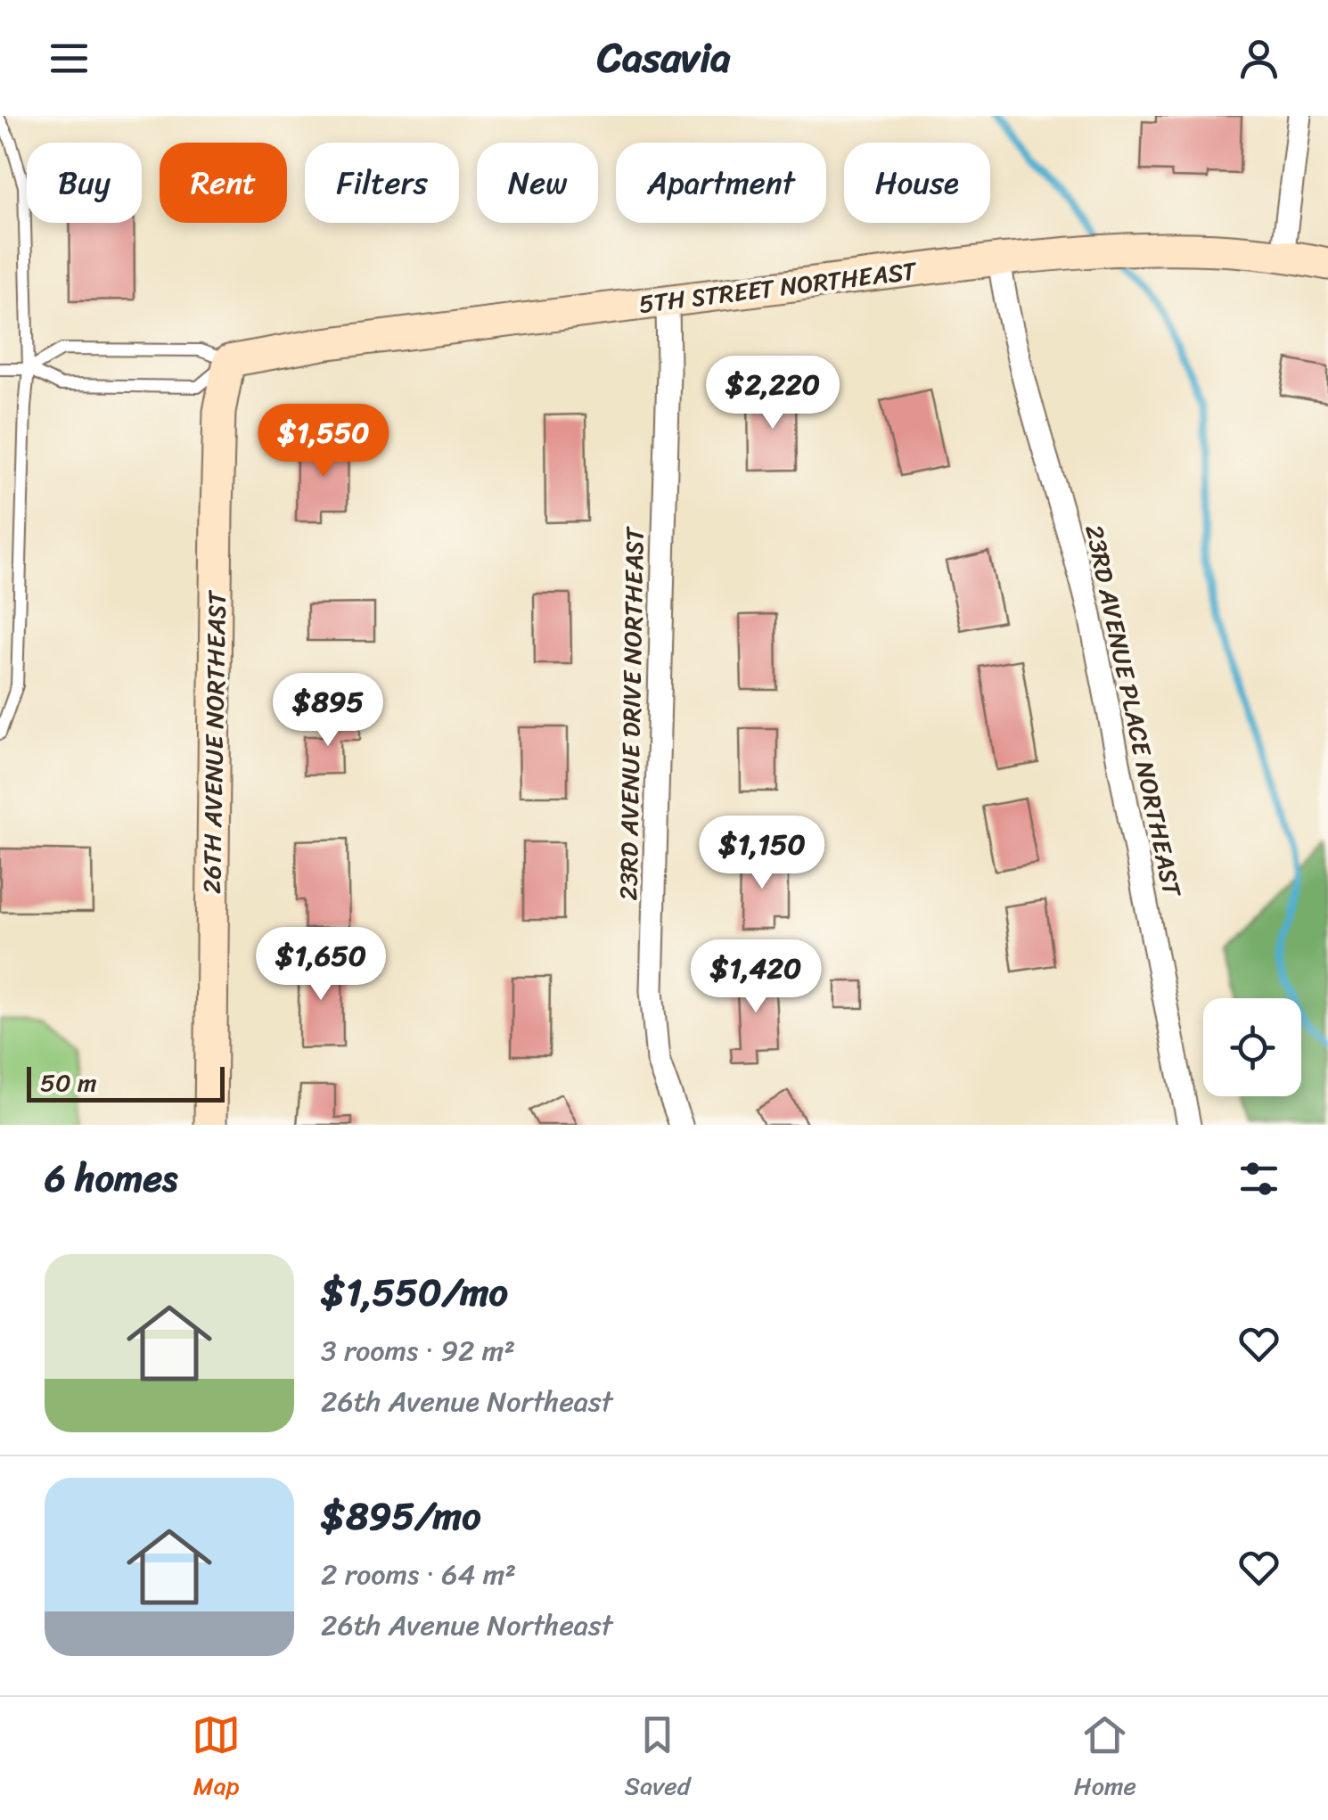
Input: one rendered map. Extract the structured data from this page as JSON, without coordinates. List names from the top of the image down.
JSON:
{
  "streets": {
    "street": [
      "5TH STREET NORTHEAST",
      "23RD AVENUE PLACE NORTHEAST",
      "23RD AVENUE DRIVE NORTHEAST",
      "26TH AVENUE NORTHEAST"
    ]
  },
  "crossings": [
    ["5TH STREET NORTHEAST", "23RD AVENUE PLACE NORTHEAST"],
    ["5TH STREET NORTHEAST", "23RD AVENUE DRIVE NORTHEAST"],
    ["5TH STREET NORTHEAST", "26TH AVENUE NORTHEAST"]
  ],
  "scale_bar": "50 m",
  "page": {
    "header": "Casavia",
    "chip": [
      "Buy",
      "Rent",
      "Filters",
      "New",
      "Apartment",
      "House"
    ],
    "price": [
      "$2,220",
      "$1,550",
      "$895",
      "$1,150",
      "$1,650",
      "$1,420"
    ],
    "scale": "50 m",
    "heading": "6 homes",
    "list": [
      {
        "name": "$1,550/mo",
        "note": "3 rooms · 92 m² · 26th Avenue Northeast"
      },
      {
        "name": "$895/mo",
        "note": "2 rooms · 64 m² · 26th Avenue Northeast"
      }
    ],
    "tabs": ["Map", "Saved", "Home"]
  }
}
